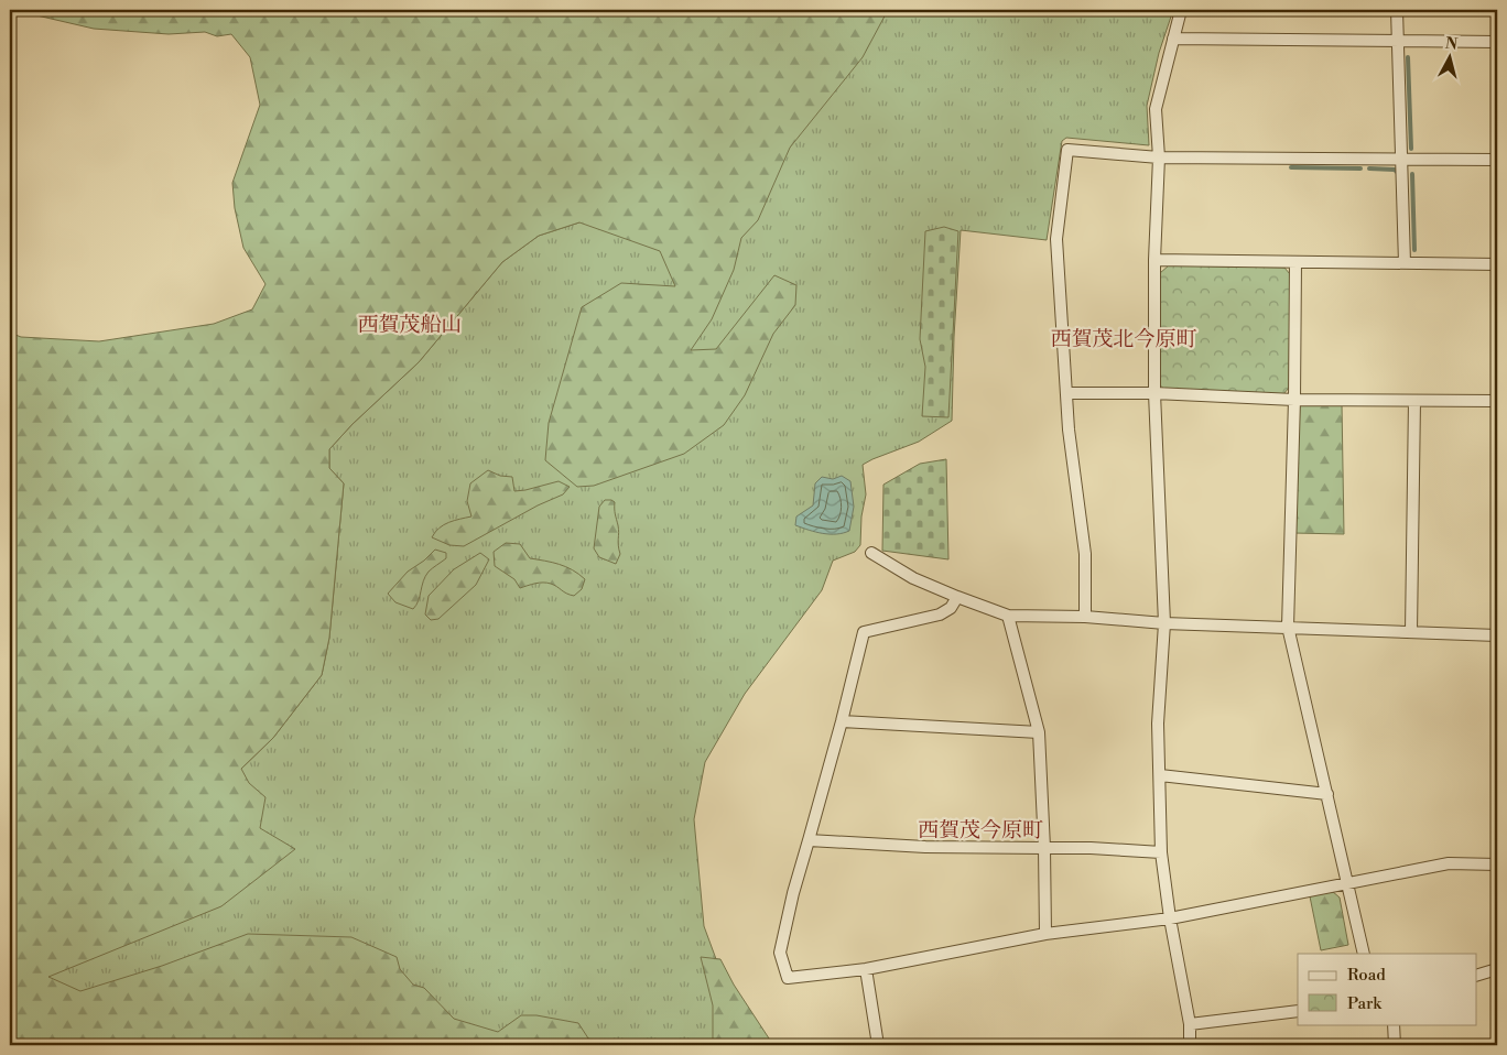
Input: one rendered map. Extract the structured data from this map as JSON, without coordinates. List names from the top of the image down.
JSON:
{
  "districts": ["西賀茂船山", "西賀茂北今原町", "西賀茂今原町"],
  "legend": ["Road", "Park"],
  "north": "top"
}
